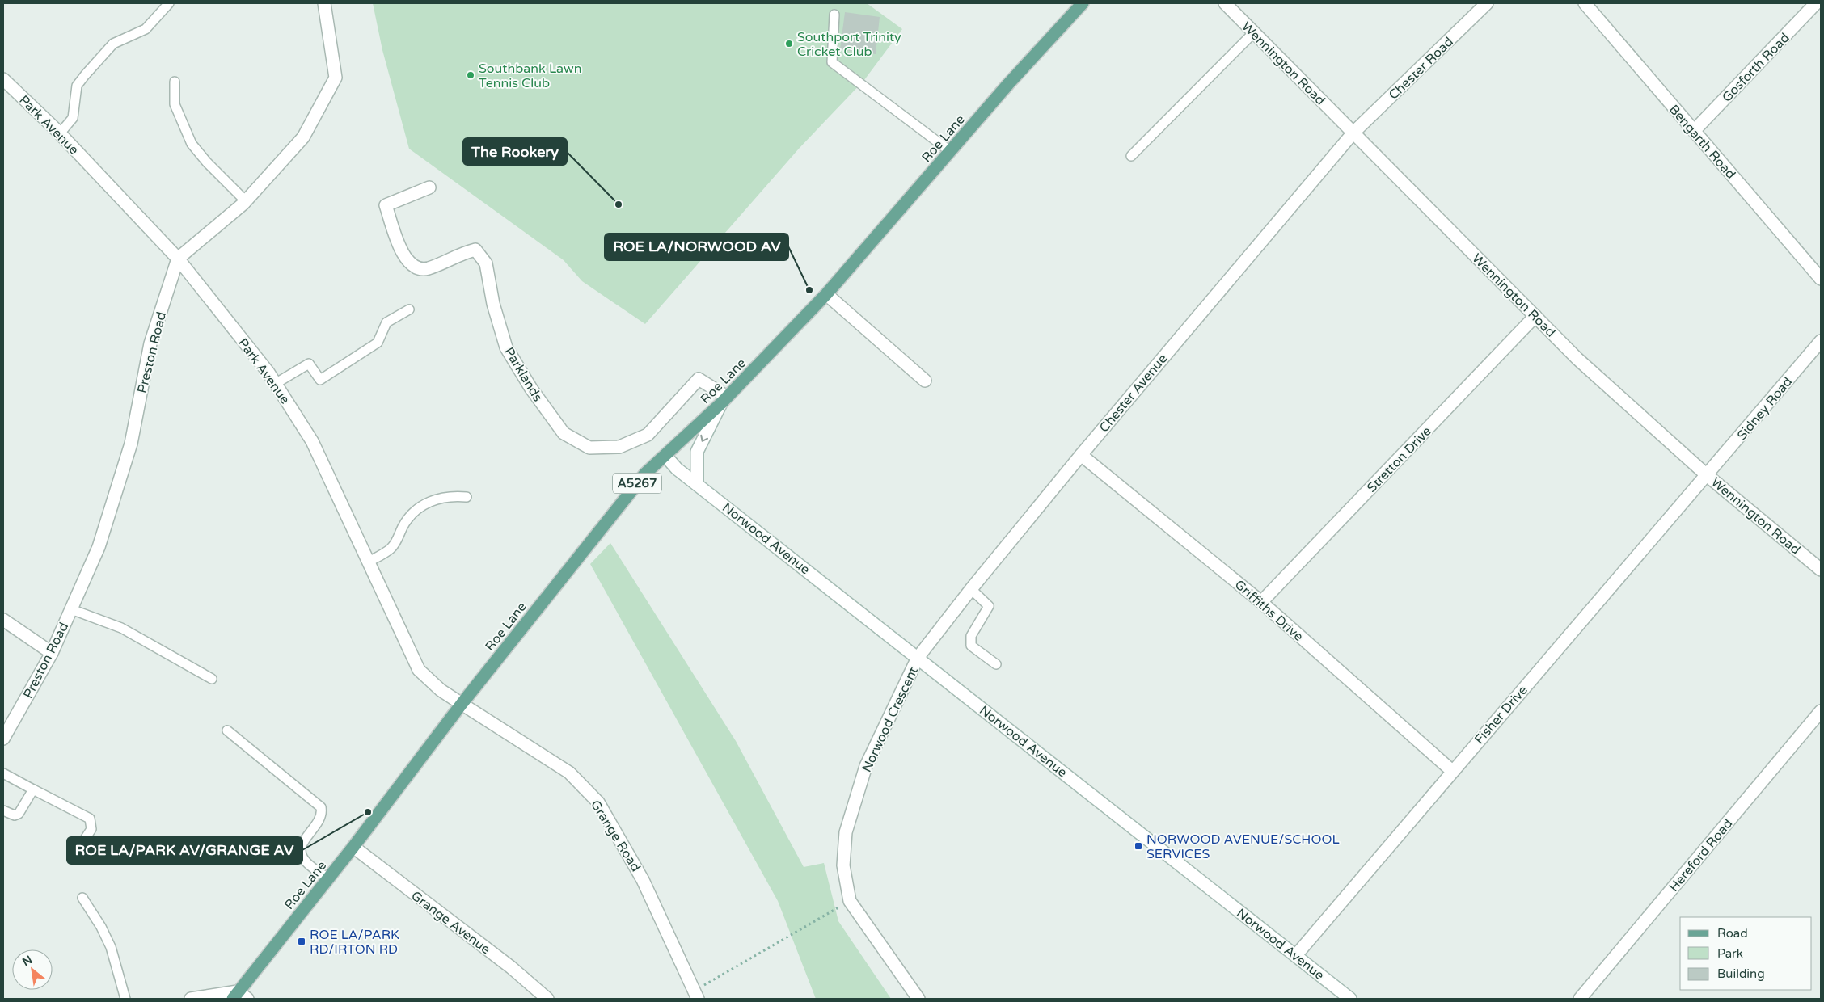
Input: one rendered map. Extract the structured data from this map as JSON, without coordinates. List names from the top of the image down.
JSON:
{
  "streets": {
    "main road": ["Roe Lane", "A5267"],
    "street": [
      "Wennington Road",
      "Gosforth Road",
      "Chester Road",
      "Park Avenue",
      "Bengarth Road",
      "Preston Road",
      "Parklands",
      "Chester Avenue",
      "Sidney Road",
      "Stretton Drive",
      "Norwood Avenue",
      "Griffiths Drive",
      "Fisher Drive",
      "Norwood Crescent",
      "Grange Road",
      "Hereford Road",
      "Grange Avenue"
    ]
  },
  "crossings": [
    ["Wennington Road", "Chester Road"],
    ["Wennington Road", "Chester Avenue"],
    ["Wennington Road", "Sidney Road"],
    ["Wennington Road", "Stretton Drive"],
    ["Wennington Road", "Fisher Drive"],
    ["Gosforth Road", "Bengarth Road"],
    ["Chester Road", "Chester Avenue"],
    ["Park Avenue", "Roe Lane"],
    ["Park Avenue", "Preston Road"],
    ["Park Avenue", "Grange Road"],
    ["Roe Lane", "Parklands"],
    ["Roe Lane", "Norwood Avenue"],
    ["Roe Lane", "Grange Road"],
    ["Roe Lane", "Grange Avenue"],
    ["Chester Avenue", "Norwood Avenue"],
    ["Chester Avenue", "Griffiths Drive"],
    ["Chester Avenue", "Norwood Crescent"],
    ["Sidney Road", "Fisher Drive"],
    ["Stretton Drive", "Griffiths Drive"],
    ["Norwood Avenue", "Fisher Drive"],
    ["Norwood Avenue", "Norwood Crescent"],
    ["Griffiths Drive", "Fisher Drive"]
  ],
  "places": {
    "other": [
      "Southport Trinity Cricket Club",
      "Southbank Lawn Tennis Club",
      "The Rookery",
      "ROE LA/NORWOOD AV",
      "ROE LA/PARK AV/GRANGE AV"
    ],
    "transit": ["NORWOOD AVENUE/SCHOOL SERVICES", "ROE LA/PARK RD/IRTON RD"]
  },
  "legend": ["Road", "Park", "Building"],
  "north": "top left"
}
